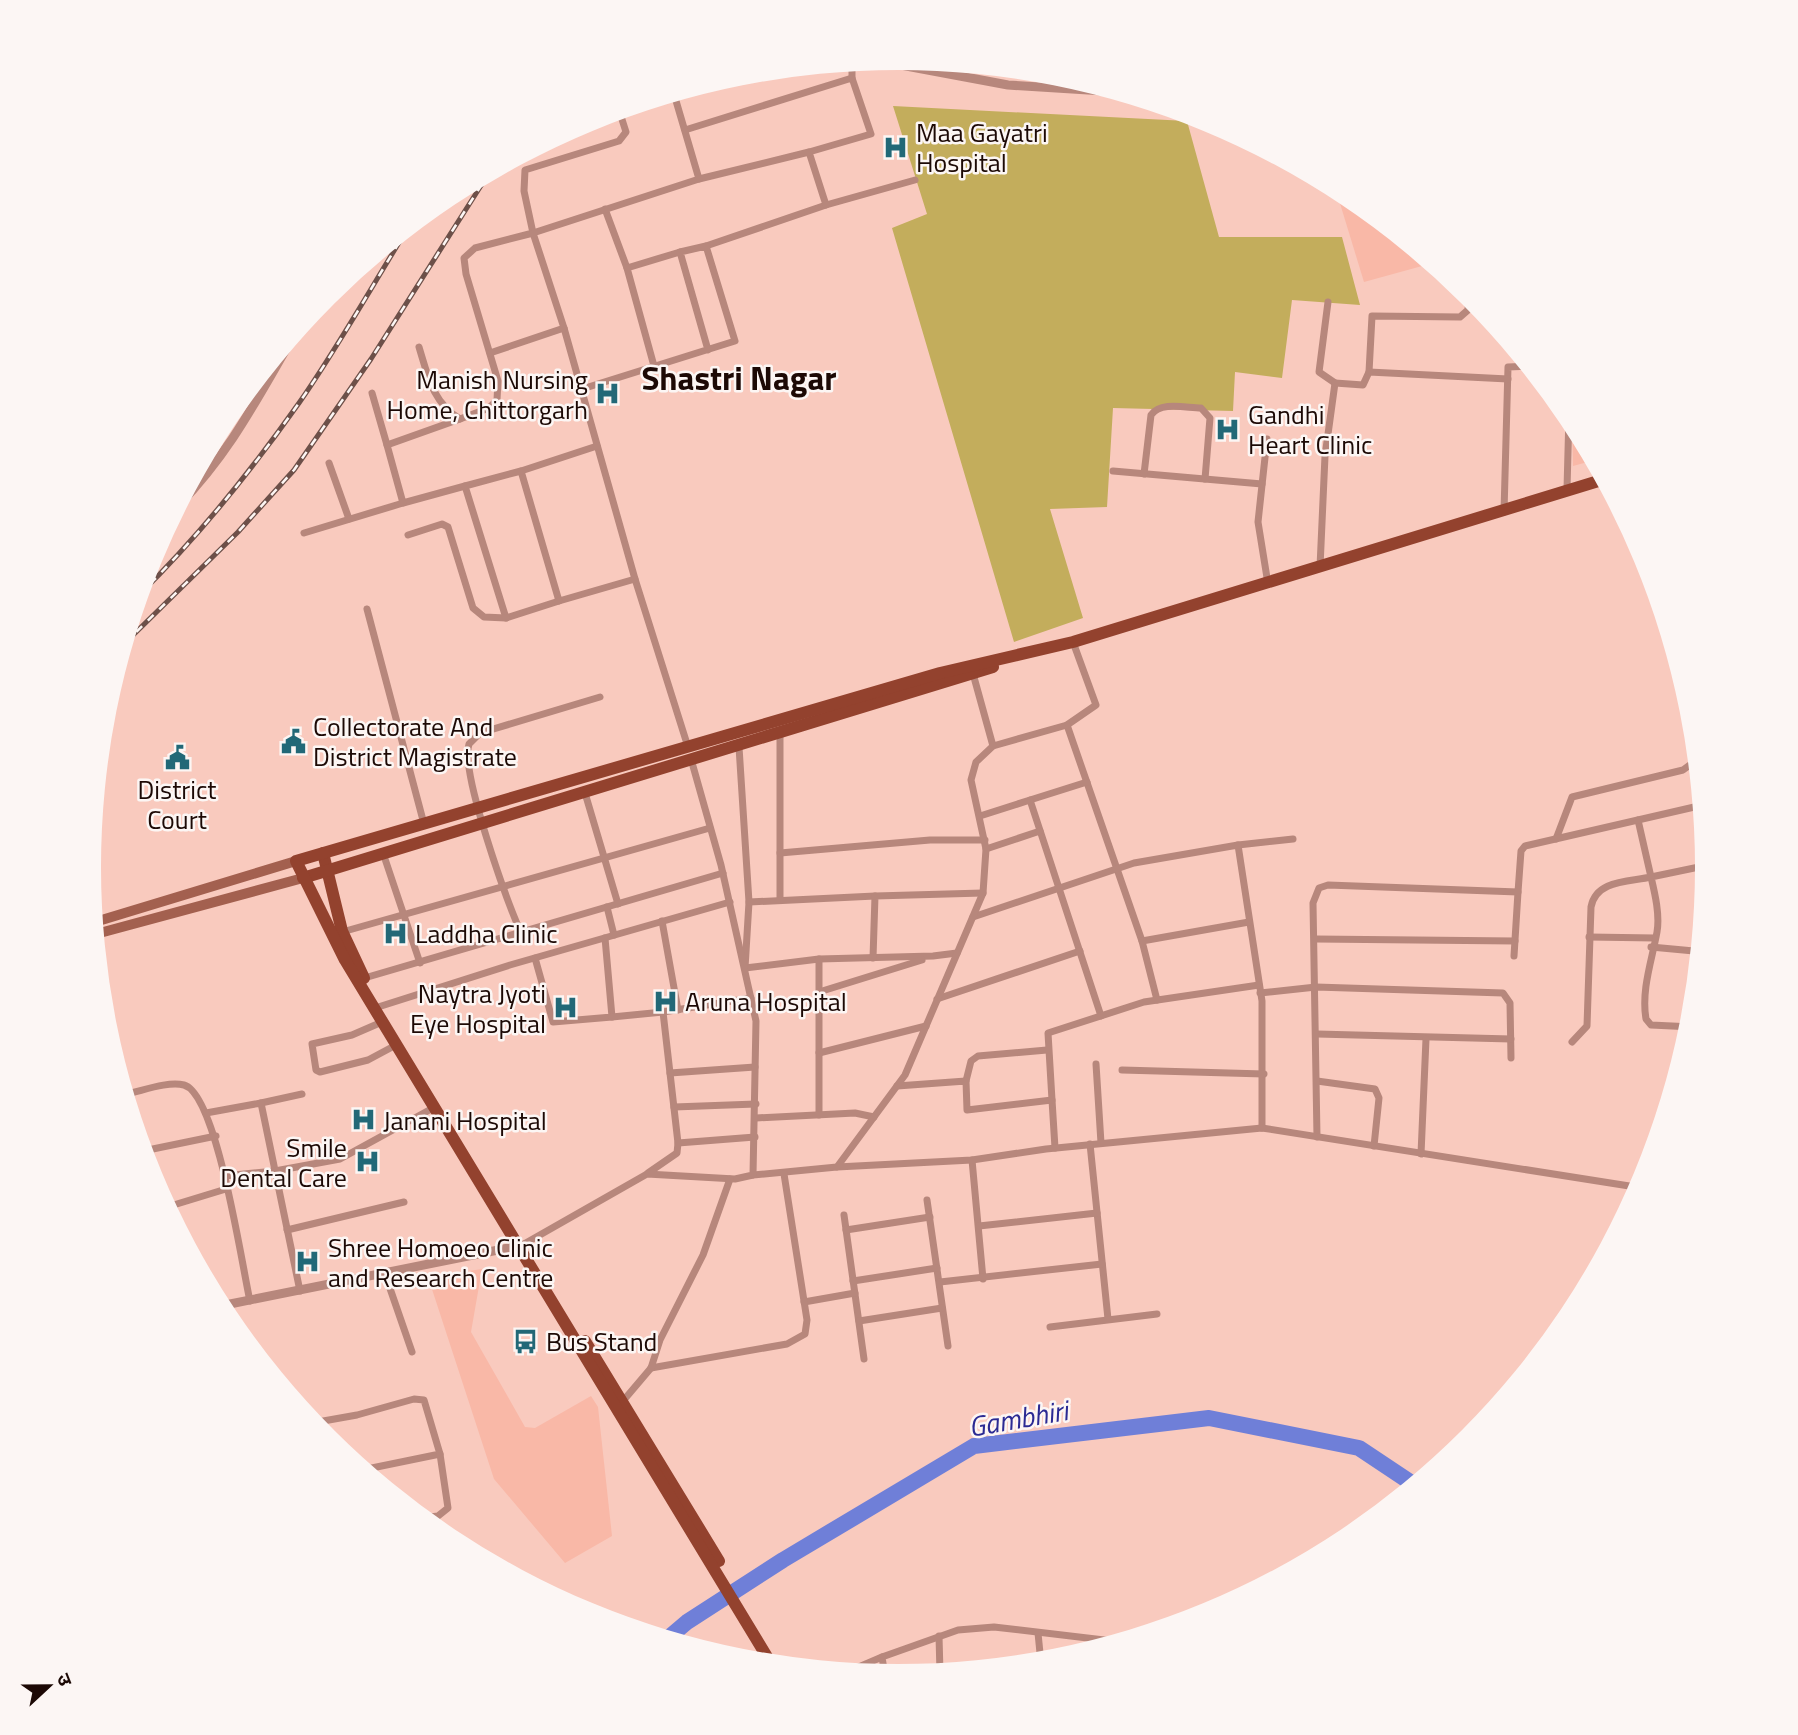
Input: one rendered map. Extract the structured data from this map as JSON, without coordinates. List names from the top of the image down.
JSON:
{
  "districts": ["Shastri Nagar"],
  "water": ["Gambhiri"],
  "places": {
    "hospital": [
      "Maa Gayatri Hospital",
      "Manish Nursing Home, Chittorgarh",
      "Gandhi Heart Clinic",
      "Laddha Clinic",
      "Aruna Hospital",
      "Naytra Jyoti Eye Hospital",
      "Janani Hospital",
      "Smile Dental Care",
      "Shree Homoeo Clinic and Research Centre"
    ],
    "public building": ["Collectorate And District Magistrate", "District Court"],
    "bus stop": ["Bus Stand"]
  },
  "north": "right"
}
